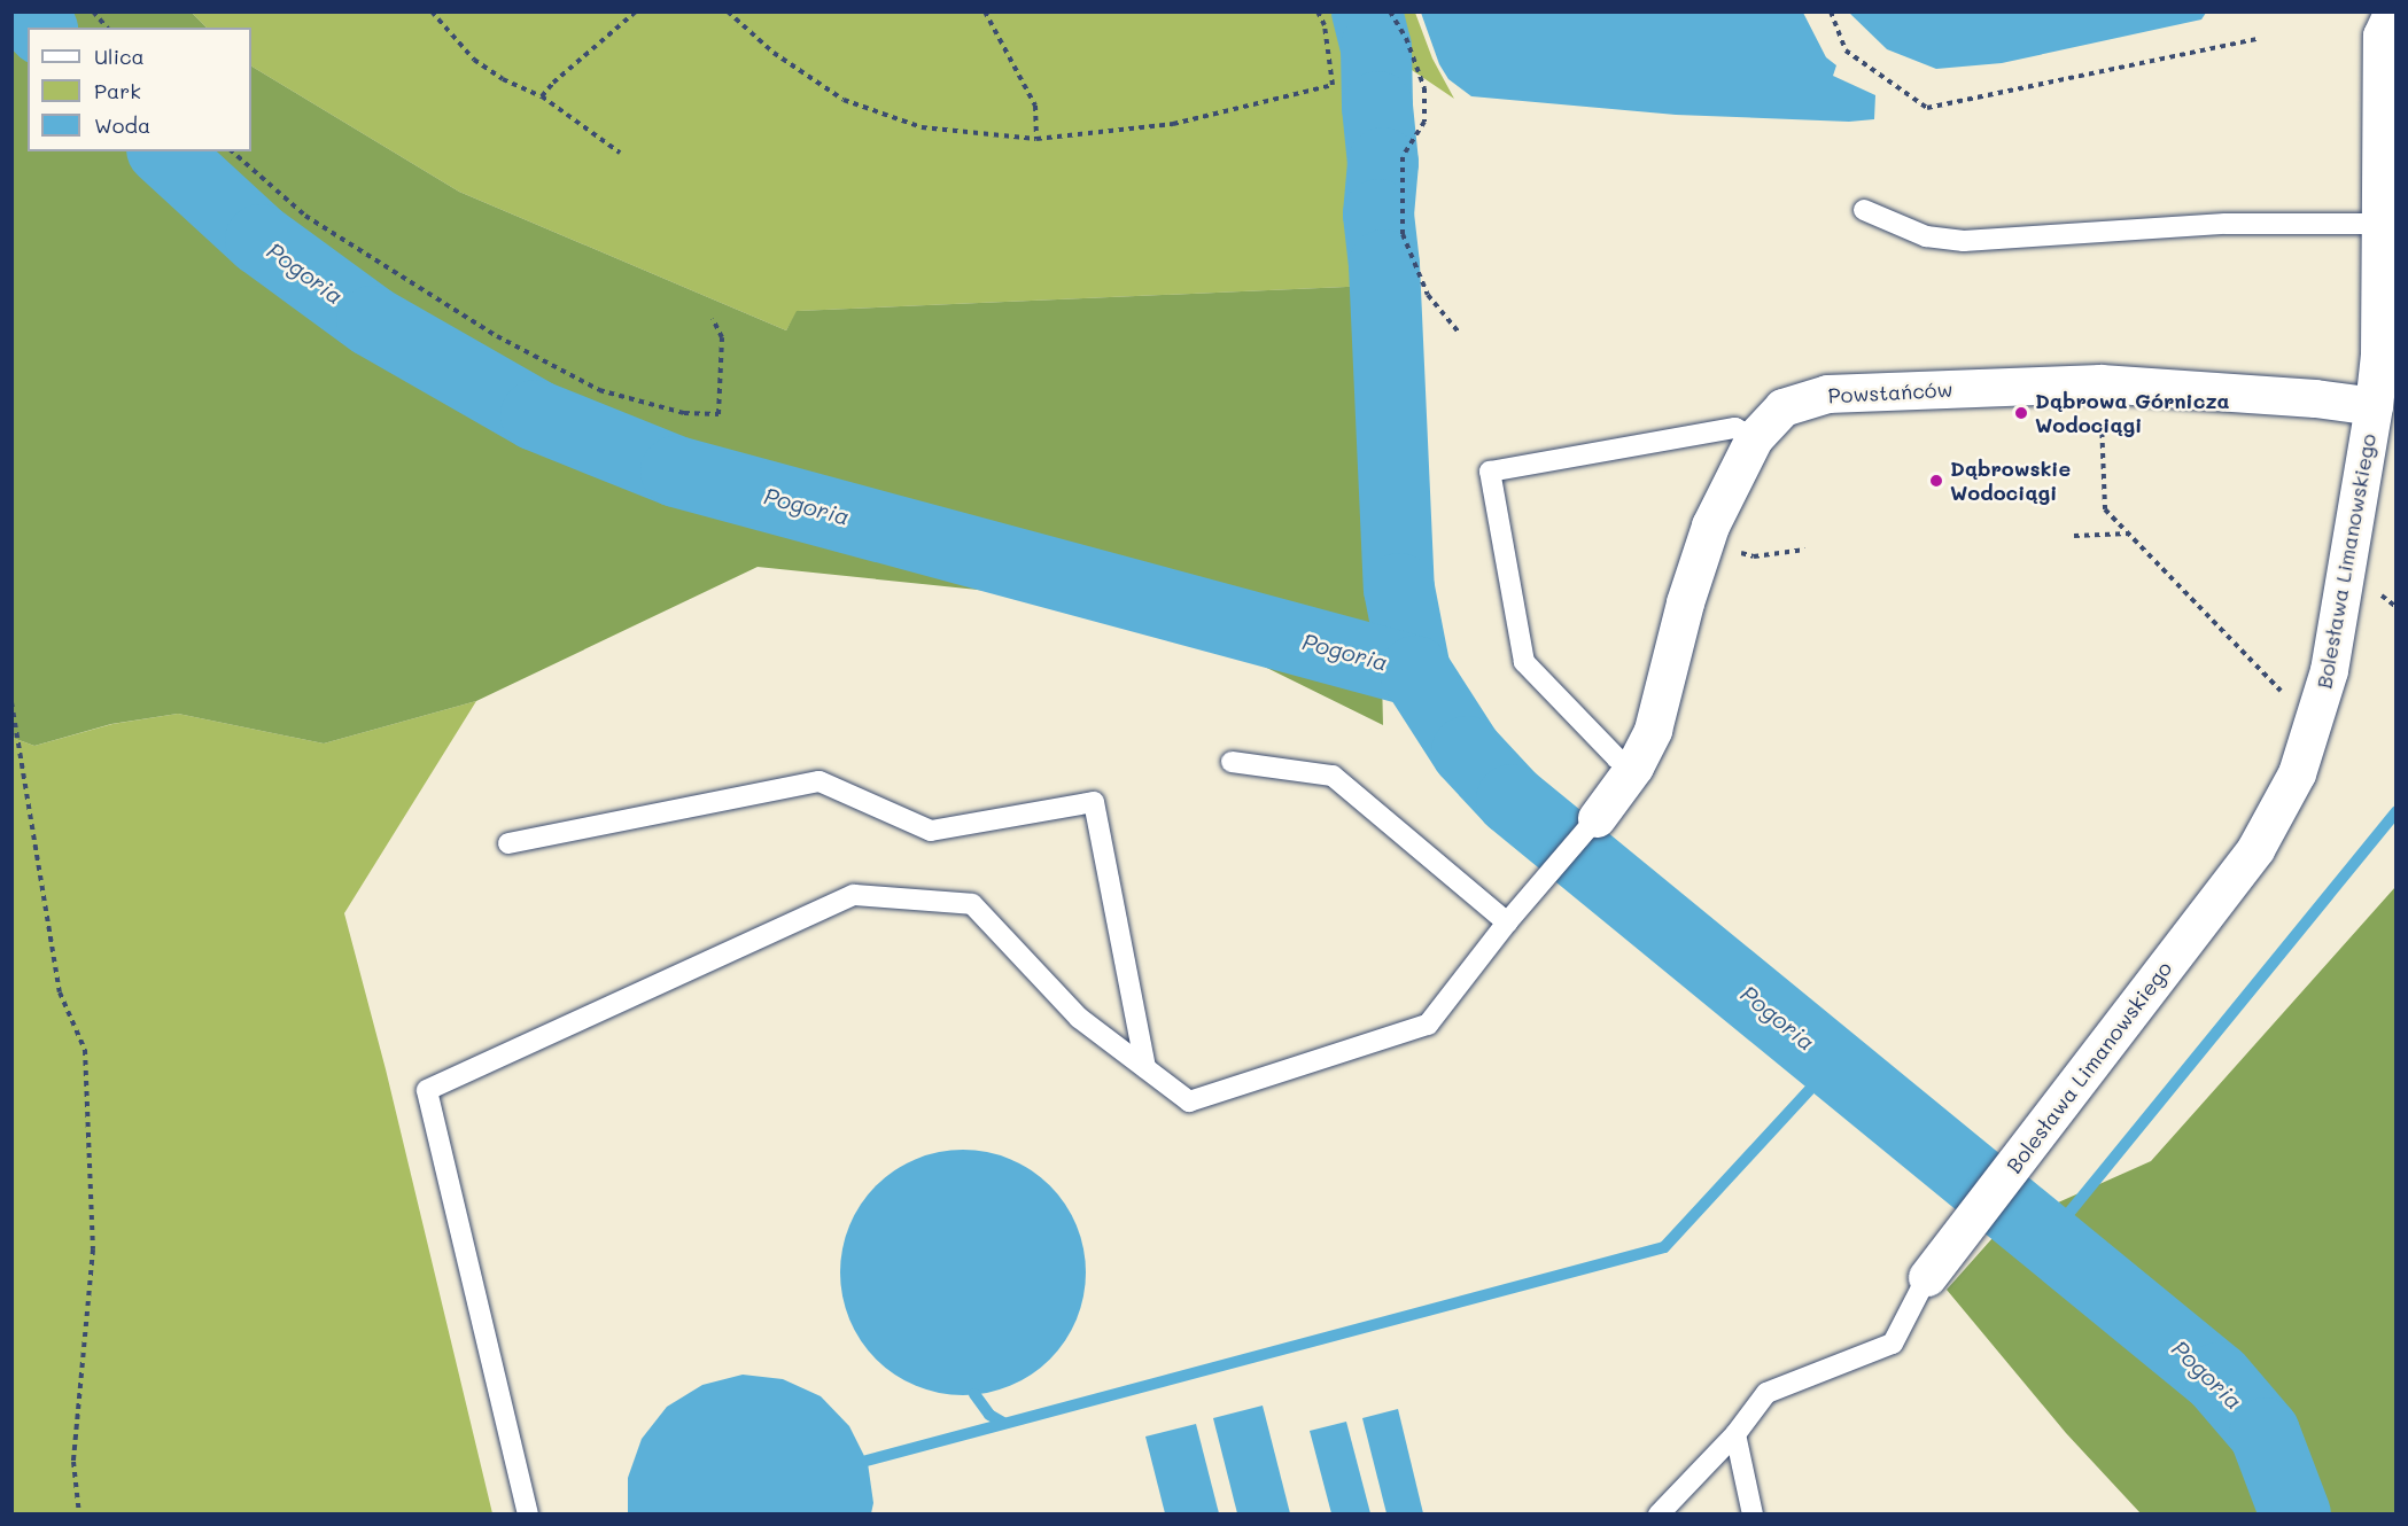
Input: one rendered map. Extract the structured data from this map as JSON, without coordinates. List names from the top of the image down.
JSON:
{
  "streets": {
    "street": ["Powstańców", "Bolesława Limanowskiego"]
  },
  "crossings": [
    ["Powstańców", "Bolesława Limanowskiego"]
  ],
  "water": ["Pogoria"],
  "places": ["Dąbrowa Górnicza Wodociągi", "Dąbrowskie Wodociągi"],
  "legend": ["Ulica", "Park", "Woda"]
}
